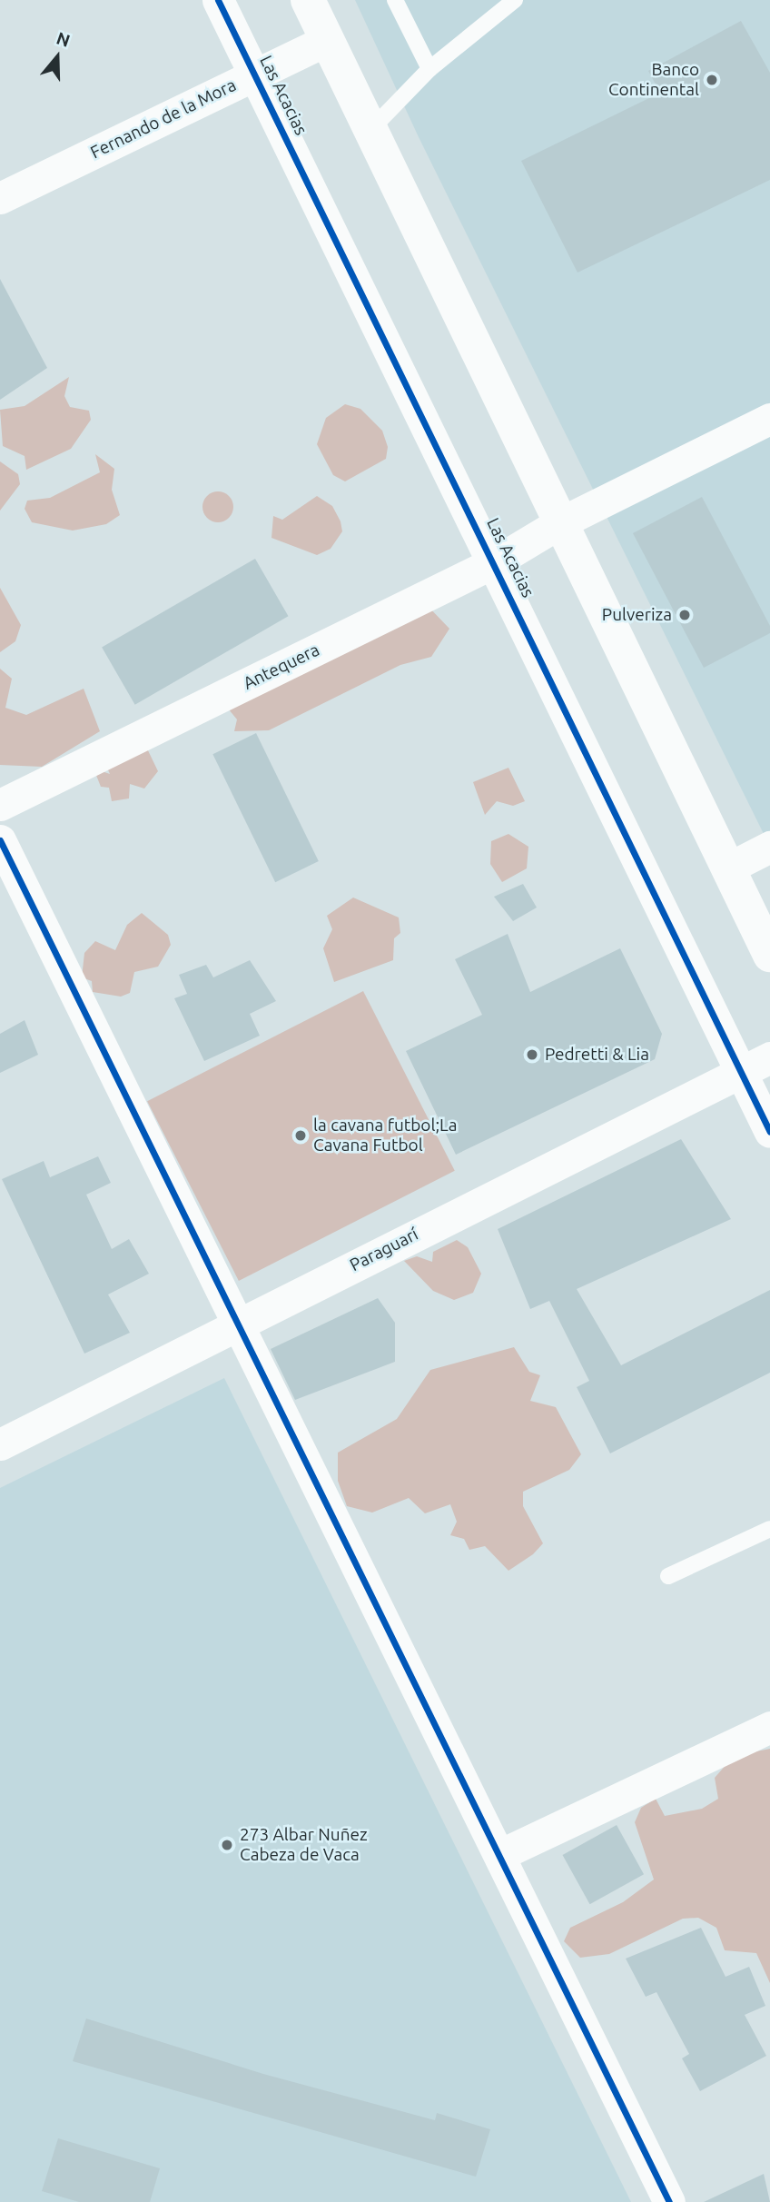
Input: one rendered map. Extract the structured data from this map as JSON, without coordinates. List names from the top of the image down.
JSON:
{
  "streets": {
    "street": [
      "Las Acacias",
      "Fernando de la Mora",
      "Antequera",
      "Paraguarí"
    ]
  },
  "crossings": [
    ["Las Acacias", "Fernando de la Mora"],
    ["Las Acacias", "Antequera"],
    ["Las Acacias", "Paraguarí"]
  ],
  "places": [
    "Banco Continental",
    "Pulveriza",
    "Pedretti & Lia",
    "la cavana futbol;La Cavana Futbol",
    "273 Albar Nuñez Cabeza de Vaca"
  ],
  "north": "top"
}
